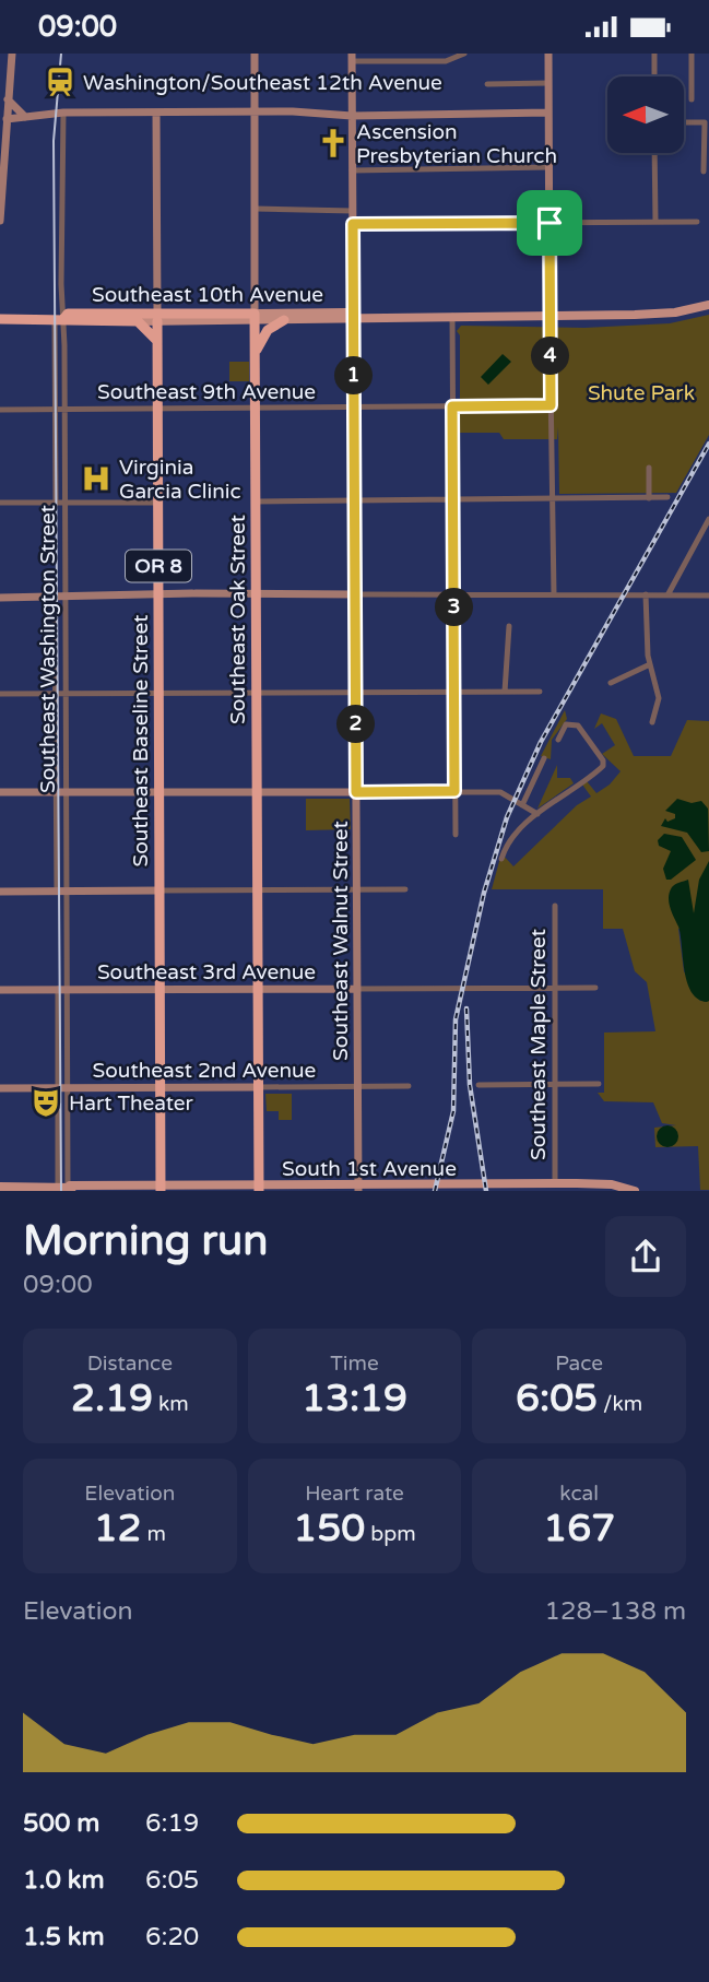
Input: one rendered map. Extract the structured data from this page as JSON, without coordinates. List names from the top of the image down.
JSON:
{
  "streets": {
    "highway": [
      "Southeast 10th Avenue",
      "OR 8",
      "Southeast Oak Street",
      "Southeast Baseline Street"
    ],
    "main road": ["South 1st Avenue"],
    "street": [
      "Southeast 9th Avenue",
      "Southeast Washington Street",
      "Southeast Walnut Street",
      "Southeast 3rd Avenue",
      "Southeast Maple Street",
      "Southeast 2nd Avenue"
    ]
  },
  "crossings": [
    ["Southeast 10th Avenue", "Southeast Oak Street"],
    ["Southeast 10th Avenue", "Southeast Washington Street"],
    ["Southeast 10th Avenue", "Southeast Baseline Street"],
    ["Southeast 10th Avenue", "Southeast Walnut Street"],
    ["Southeast 9th Avenue", "Southeast Oak Street"],
    ["Southeast 9th Avenue", "Southeast Washington Street"],
    ["Southeast 9th Avenue", "Southeast Baseline Street"],
    ["Southeast 9th Avenue", "Southeast Walnut Street"],
    ["Southeast Oak Street", "Southeast 3rd Avenue"],
    ["Southeast Oak Street", "Southeast 2nd Avenue"],
    ["Southeast Oak Street", "South 1st Avenue"],
    ["Southeast Washington Street", "Southeast 3rd Avenue"],
    ["Southeast Washington Street", "Southeast 2nd Avenue"],
    ["Southeast Washington Street", "South 1st Avenue"],
    ["Southeast Baseline Street", "Southeast 3rd Avenue"],
    ["Southeast Baseline Street", "Southeast 2nd Avenue"],
    ["Southeast Baseline Street", "South 1st Avenue"],
    ["Southeast Walnut Street", "Southeast 3rd Avenue"],
    ["Southeast Walnut Street", "Southeast 2nd Avenue"],
    ["Southeast Walnut Street", "South 1st Avenue"],
    ["Southeast 3rd Avenue", "Southeast Maple Street"],
    ["Southeast Maple Street", "South 1st Avenue"]
  ],
  "parks": ["Shute Park"],
  "places": {
    "station": ["Washington/Southeast 12th Avenue"],
    "church": ["Ascension Presbyterian Church"],
    "hospital": ["Virginia Garcia Clinic"],
    "theatre": ["Hart Theater"]
  },
  "north": "left",
  "page": {
    "status": "09:00",
    "pins": [
      "4",
      "1",
      "3",
      "2"
    ],
    "heading": ["Morning run", "09:00"],
    "stats": [
      ["Distance", "2.19 km"],
      ["Time", "13:19"],
      ["Pace", "6:05 /km"],
      ["Elevation", "12 m"],
      ["Heart rate", "150 bpm"],
      ["kcal", "167"]
    ],
    "chart": ["Elevation", "128–138 m"],
    "list": [
      {
        "name": "500 m",
        "note": "6:19"
      },
      {
        "name": "1.0 km",
        "note": "6:05"
      },
      {
        "name": "1.5 km",
        "note": "6:20"
      }
    ]
  }
}
